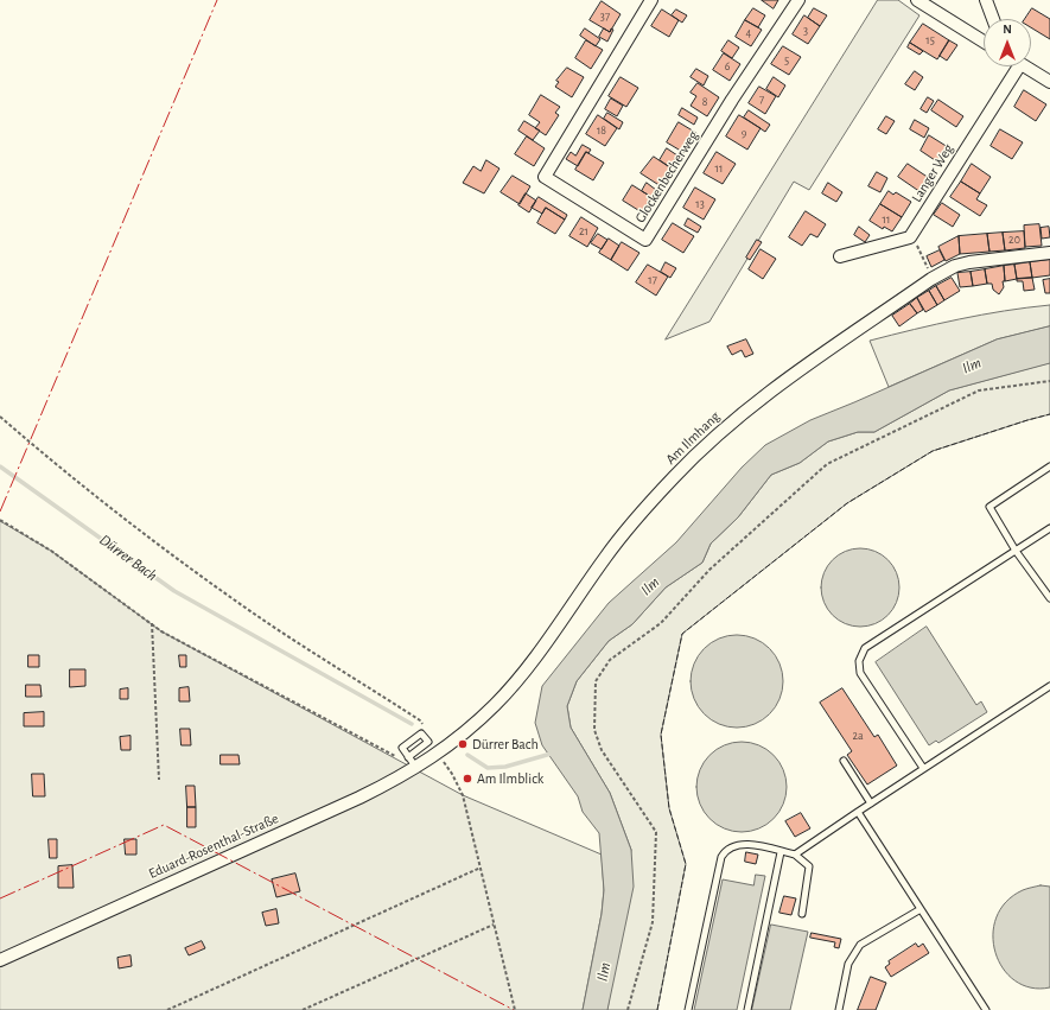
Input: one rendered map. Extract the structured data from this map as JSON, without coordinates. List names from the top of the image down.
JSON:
{
  "streets": {
    "street": [
      "Langer Weg",
      "Glockenbecherweg",
      "Am Ilmhang",
      "Eduard-Rosenthal-Straße"
    ]
  },
  "crossings": [
    ["Am Ilmhang", "Eduard-Rosenthal-Straße"]
  ],
  "water": ["Ilm", "Dürrer Bach"],
  "places": ["Dürrer Bach", "Am Ilmblick"],
  "house_numbers": [
    "37",
    "3",
    "4",
    "15",
    "5",
    "6",
    "7",
    "8",
    "18",
    "9",
    "11",
    "13",
    "11",
    "21",
    "20",
    "17",
    "2a"
  ],
  "north": "top"
}
